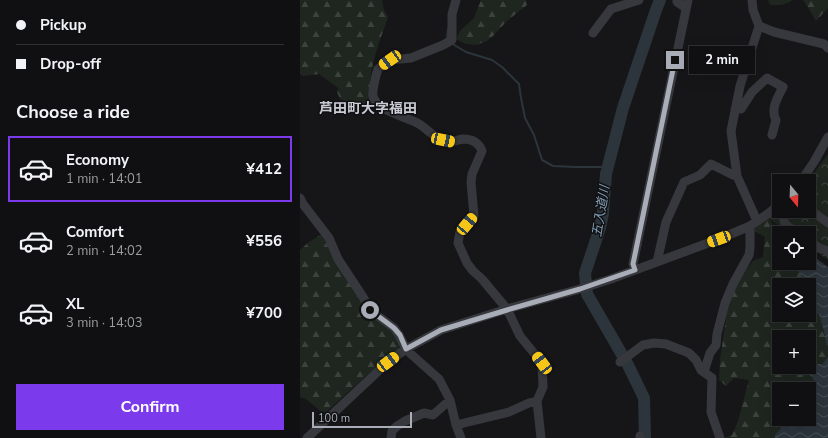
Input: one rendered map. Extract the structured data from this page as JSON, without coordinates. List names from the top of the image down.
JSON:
{
  "districts": ["芦田町大字福田"],
  "water": ["五入道川"],
  "scale_bar": "100 m",
  "north": "bottom",
  "page": {
    "banner": ["Pickup", "Drop-off"],
    "bubble": "2 min",
    "heading": "Choose a ride",
    "list": [
      {
        "name": "Economy",
        "note": "1 min · 14:01",
        "value": "¥412"
      },
      {
        "name": "Comfort",
        "note": "2 min · 14:02",
        "value": "¥556"
      },
      {
        "name": "XL",
        "note": "3 min · 14:03",
        "value": "¥700"
      }
    ],
    "map_buttons": ["+", "−"],
    "buttons": "Confirm",
    "scale": "100 m"
  }
}
